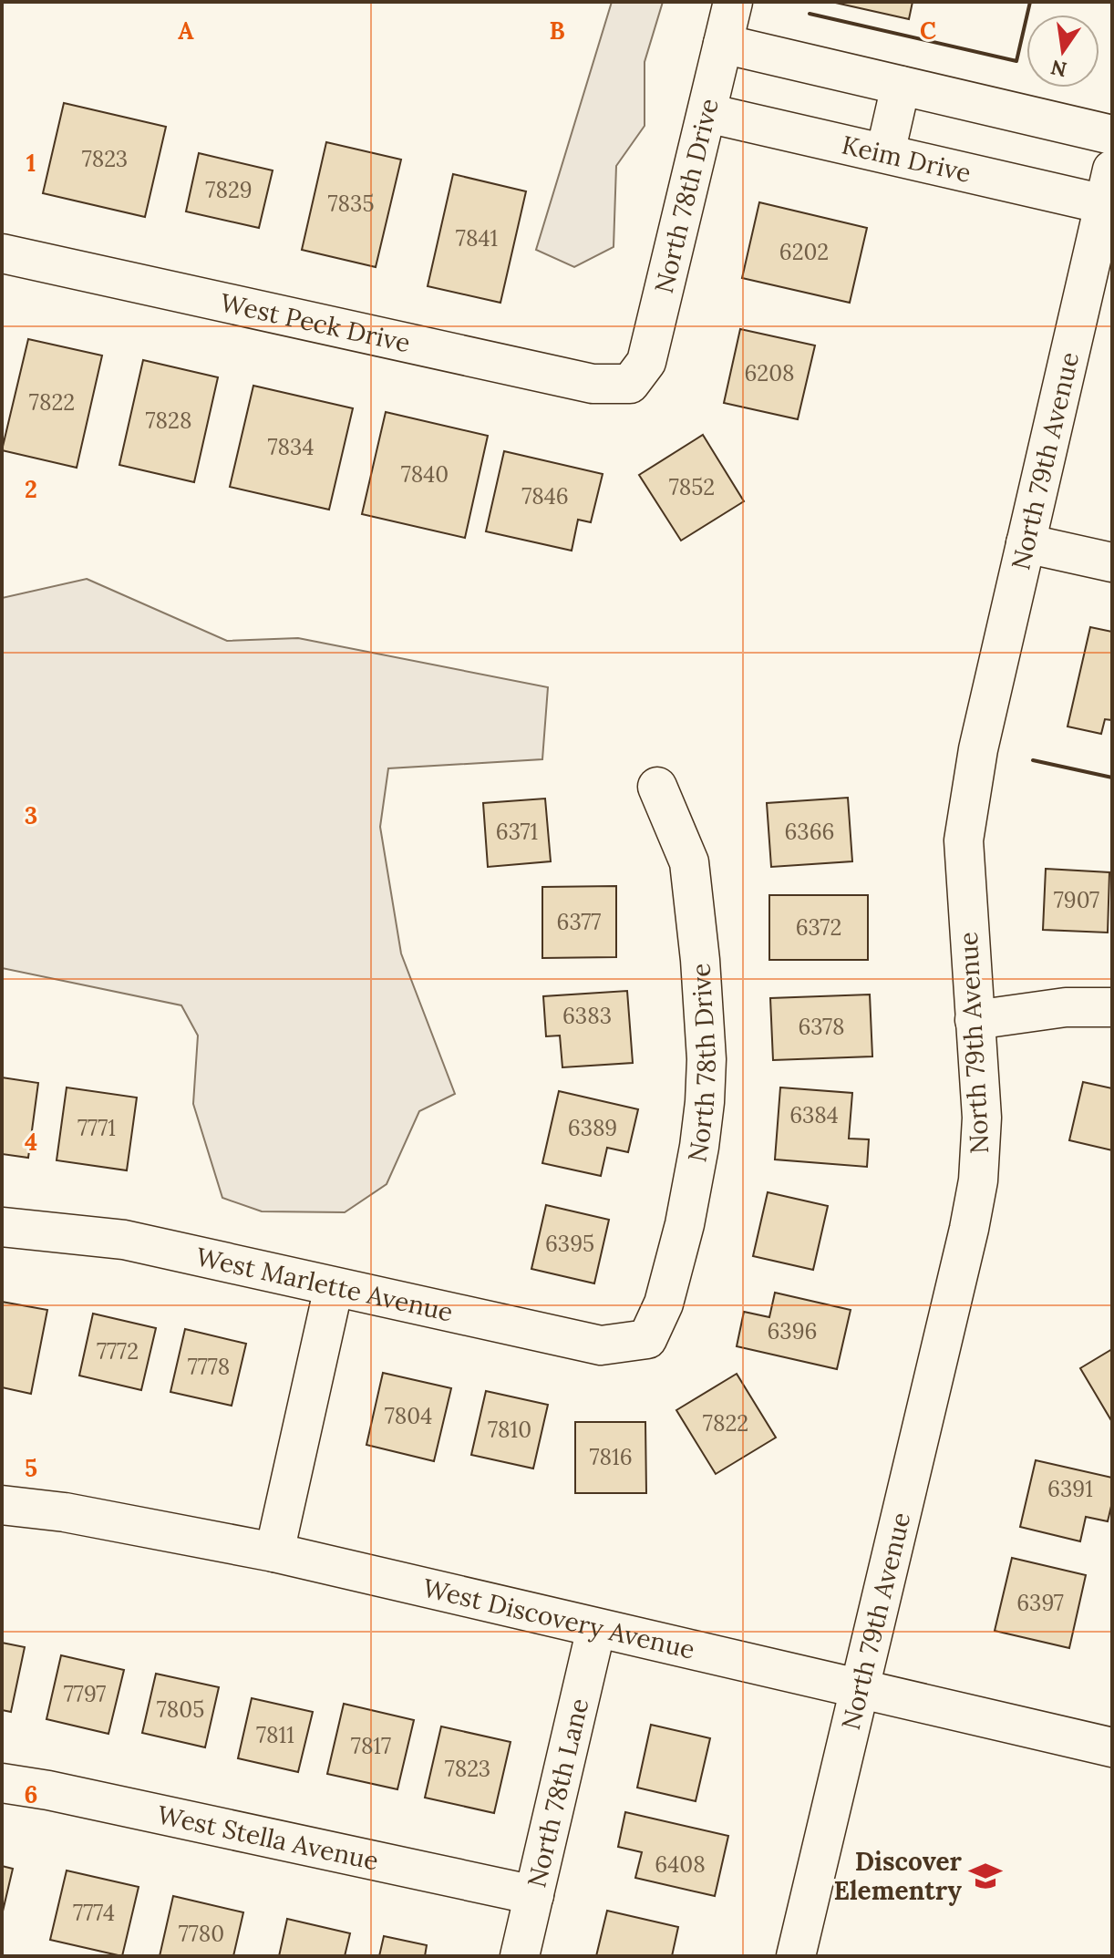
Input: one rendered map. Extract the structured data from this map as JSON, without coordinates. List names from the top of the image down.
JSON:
{
  "streets": {
    "street": [
      "Keim Drive",
      "North 78th Drive",
      "West Peck Drive",
      "North 79th Avenue",
      "West Marlette Avenue",
      "West Discovery Avenue",
      "North 78th Lane",
      "West Stella Avenue"
    ]
  },
  "crossings": [
    ["Keim Drive", "North 78th Drive"],
    ["Keim Drive", "North 79th Avenue"],
    ["North 78th Drive", "West Peck Drive"],
    ["North 78th Drive", "West Marlette Avenue"],
    ["North 79th Avenue", "West Discovery Avenue"],
    ["West Discovery Avenue", "North 78th Lane"],
    ["North 78th Lane", "West Stella Avenue"]
  ],
  "places": {
    "school or university": ["Discover Elementry"]
  },
  "house_numbers": [
    "7823",
    "7829",
    "7835",
    "7841",
    "6202",
    "6208",
    "7822",
    "7828",
    "7834",
    "7840",
    "7852",
    "7846",
    "6371",
    "6366",
    "7907",
    "6377",
    "6372",
    "6383",
    "6378",
    "6384",
    "7771",
    "6389",
    "6395",
    "6396",
    "7772",
    "7778",
    "7804",
    "7822",
    "7810",
    "7816",
    "6391",
    "6397",
    "7797",
    "7805",
    "7811",
    "7817",
    "7823",
    "6408",
    "7774",
    "7780"
  ],
  "north": "bottom",
  "grid": {
    "columns": ["A", "B", "C"],
    "rows": [
      "1",
      "2",
      "3",
      "4",
      "5",
      "6"
    ]
  }
}
